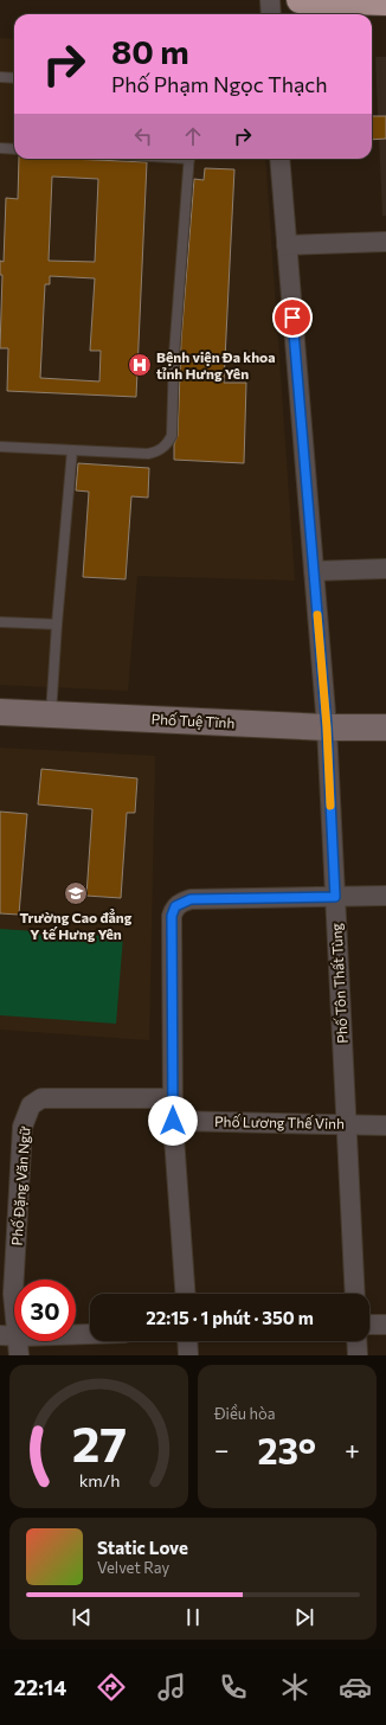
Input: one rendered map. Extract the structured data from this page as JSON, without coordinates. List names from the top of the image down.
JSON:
{
  "streets": {
    "street": [
      "Phố Tuệ Tĩnh",
      "Phố Tôn Thất Tùng",
      "Phố Lương Thế Vinh",
      "Phố Đặng Văn Ngữ"
    ]
  },
  "crossings": [
    ["Phố Tuệ Tĩnh", "Phố Tôn Thất Tùng"],
    ["Phố Tôn Thất Tùng", "Phố Lương Thế Vinh"]
  ],
  "places": {
    "hospital": ["Bệnh viện Đa khoa tỉnh Hưng Yên"],
    "school or university": ["Trường Cao đẳng Y tế Hưng Yên"]
  },
  "page": {
    "turn": ["80 m", "Phố Phạm Ngọc Thạch"],
    "limit": "30",
    "trip": "22:15 · 1 phút · 350 m",
    "tile": "Điều hòa",
    "heat": ["−", "23°", "+"],
    "song": ["Static Love", "Velvet Ray"],
    "tabs": "22:14",
    "gauge": ["27", "km/h"]
  }
}
